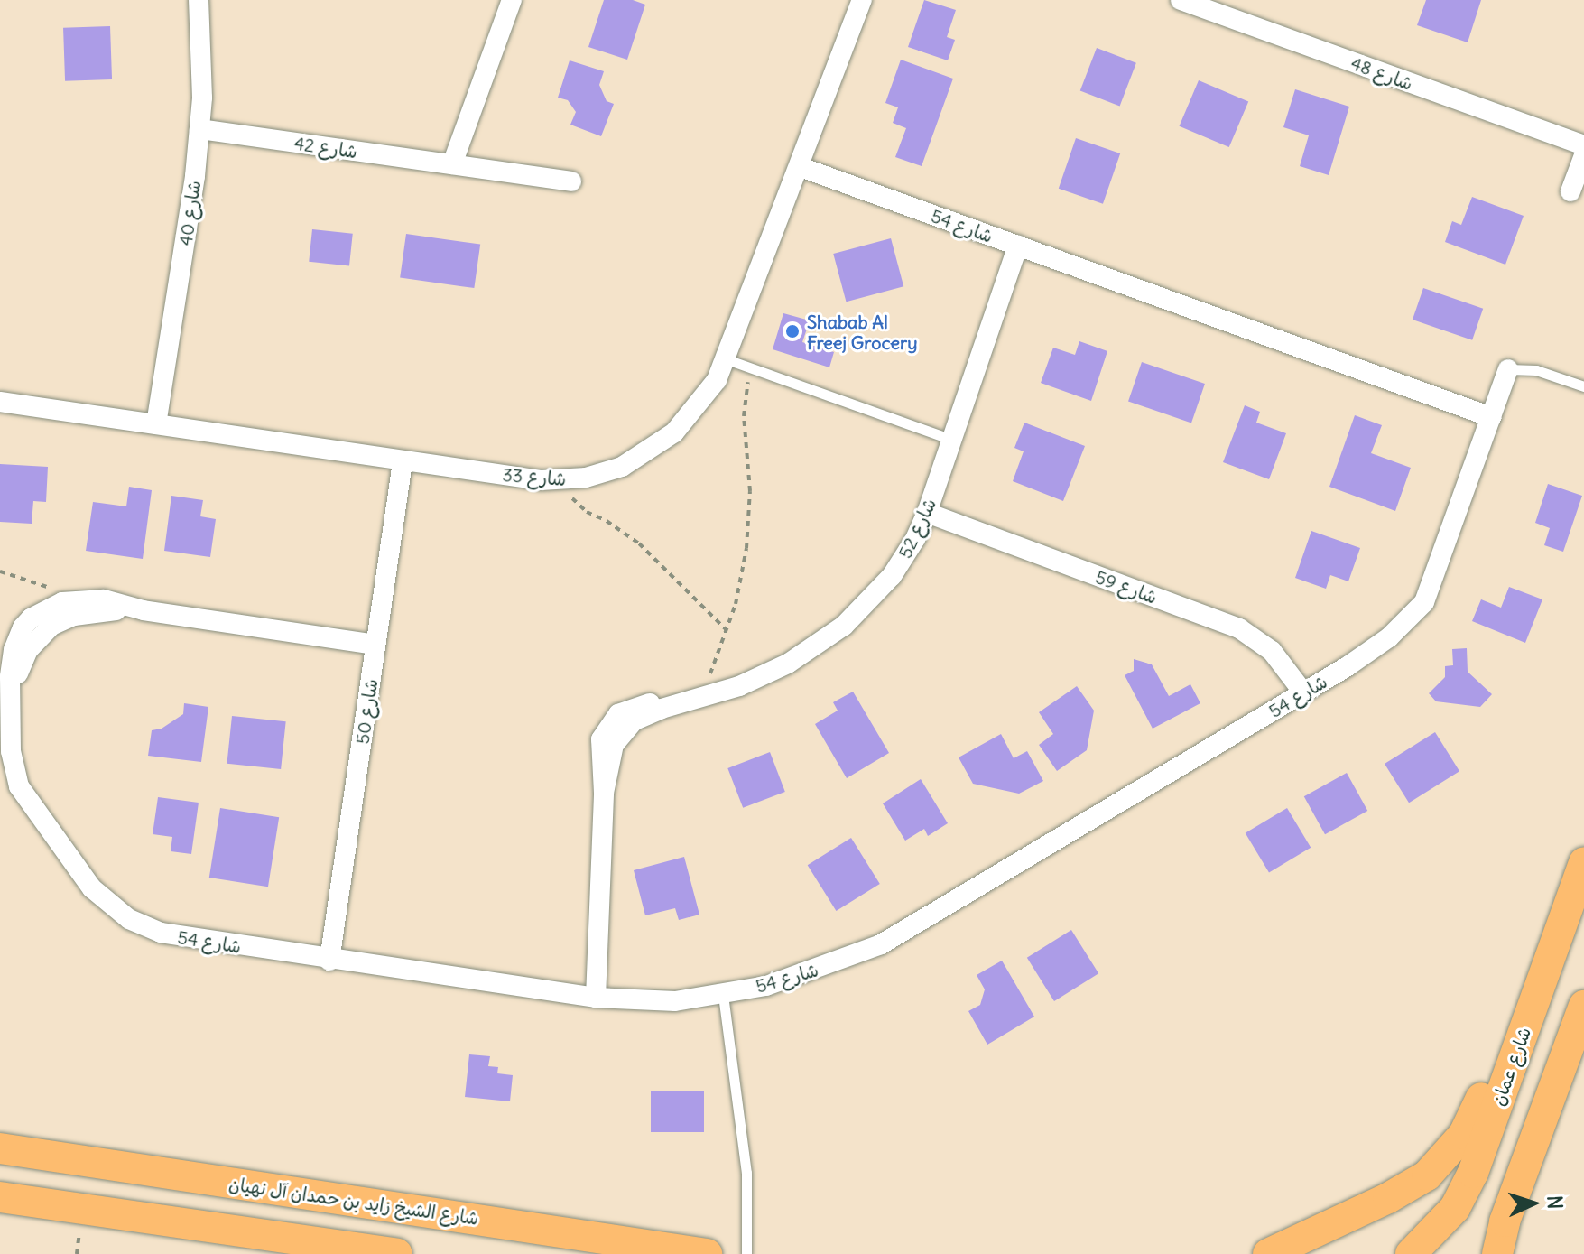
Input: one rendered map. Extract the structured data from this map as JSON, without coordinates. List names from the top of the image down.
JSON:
{
  "streets": {
    "main road": ["شارع عمان", "شارع الشيخ زايد بن حمدان آل نهيان"],
    "street": [
      "شارع 48",
      "شارع 42",
      "شارع 40",
      "شارع 54",
      "شارع 33",
      "شارع 52",
      "شارع 59",
      "شارع 50"
    ]
  },
  "crossings": [
    ["شارع 42", "شارع 40"],
    ["شارع 40", "شارع 33"],
    ["شارع 54", "شارع 33"],
    ["شارع 54", "شارع 52"],
    ["شارع 54", "شارع 59"],
    ["شارع 54", "شارع 50"],
    ["شارع 33", "شارع 50"],
    ["شارع 52", "شارع 59"]
  ],
  "places": ["Shabab Al Freej Grocery"],
  "north": "right"
}
